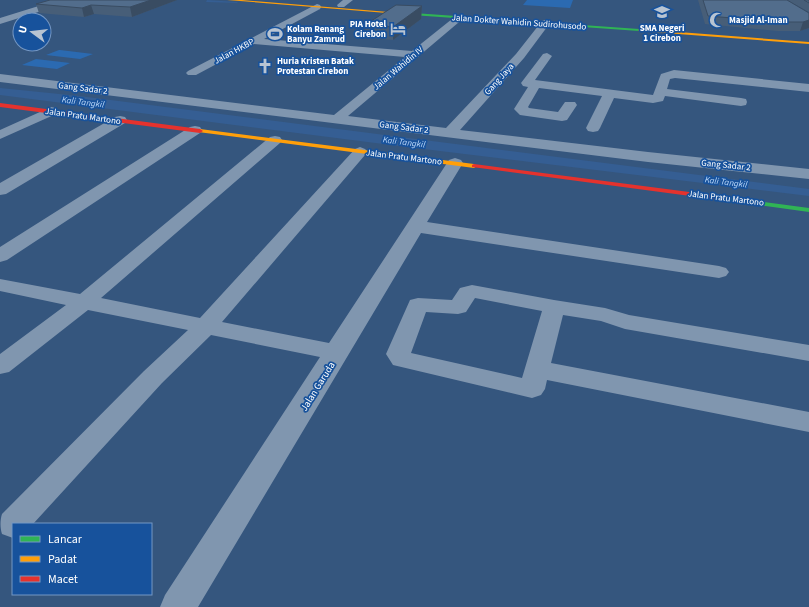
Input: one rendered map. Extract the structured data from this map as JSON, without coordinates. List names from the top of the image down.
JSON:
{
  "streets": {
    "main road": ["Jalan Dokter Wahidin Sudirohusodo", "Jalan Pratu Martono"],
    "street": [
      "Jalan HKBP",
      "Jalan Wahidin IV",
      "Gang Jaya",
      "Gang Sadar 2",
      "Jalan Garuda"
    ]
  },
  "crossings": [
    ["Jalan Dokter Wahidin Sudirohusodo", "Jalan HKBP"],
    ["Jalan Dokter Wahidin Sudirohusodo", "Jalan Wahidin IV"],
    ["Jalan Dokter Wahidin Sudirohusodo", "Gang Jaya"],
    ["Jalan Wahidin IV", "Gang Sadar 2"],
    ["Gang Jaya", "Gang Sadar 2"],
    ["Jalan Pratu Martono", "Jalan Garuda"]
  ],
  "water": ["Kali Tangkil"],
  "places": {
    "school or university": ["SMA Negeri 1 Cirebon"],
    "mosque": ["Masjid Al-Iman"],
    "hotel": ["PIA Hotel Cirebon"],
    "sports": ["Kolam Renang Banyu Zamrud"],
    "church": ["Huria Kristen Batak Protestan Cirebon"]
  },
  "legend": ["Lancar", "Padat", "Macet"],
  "north": "left"
}
